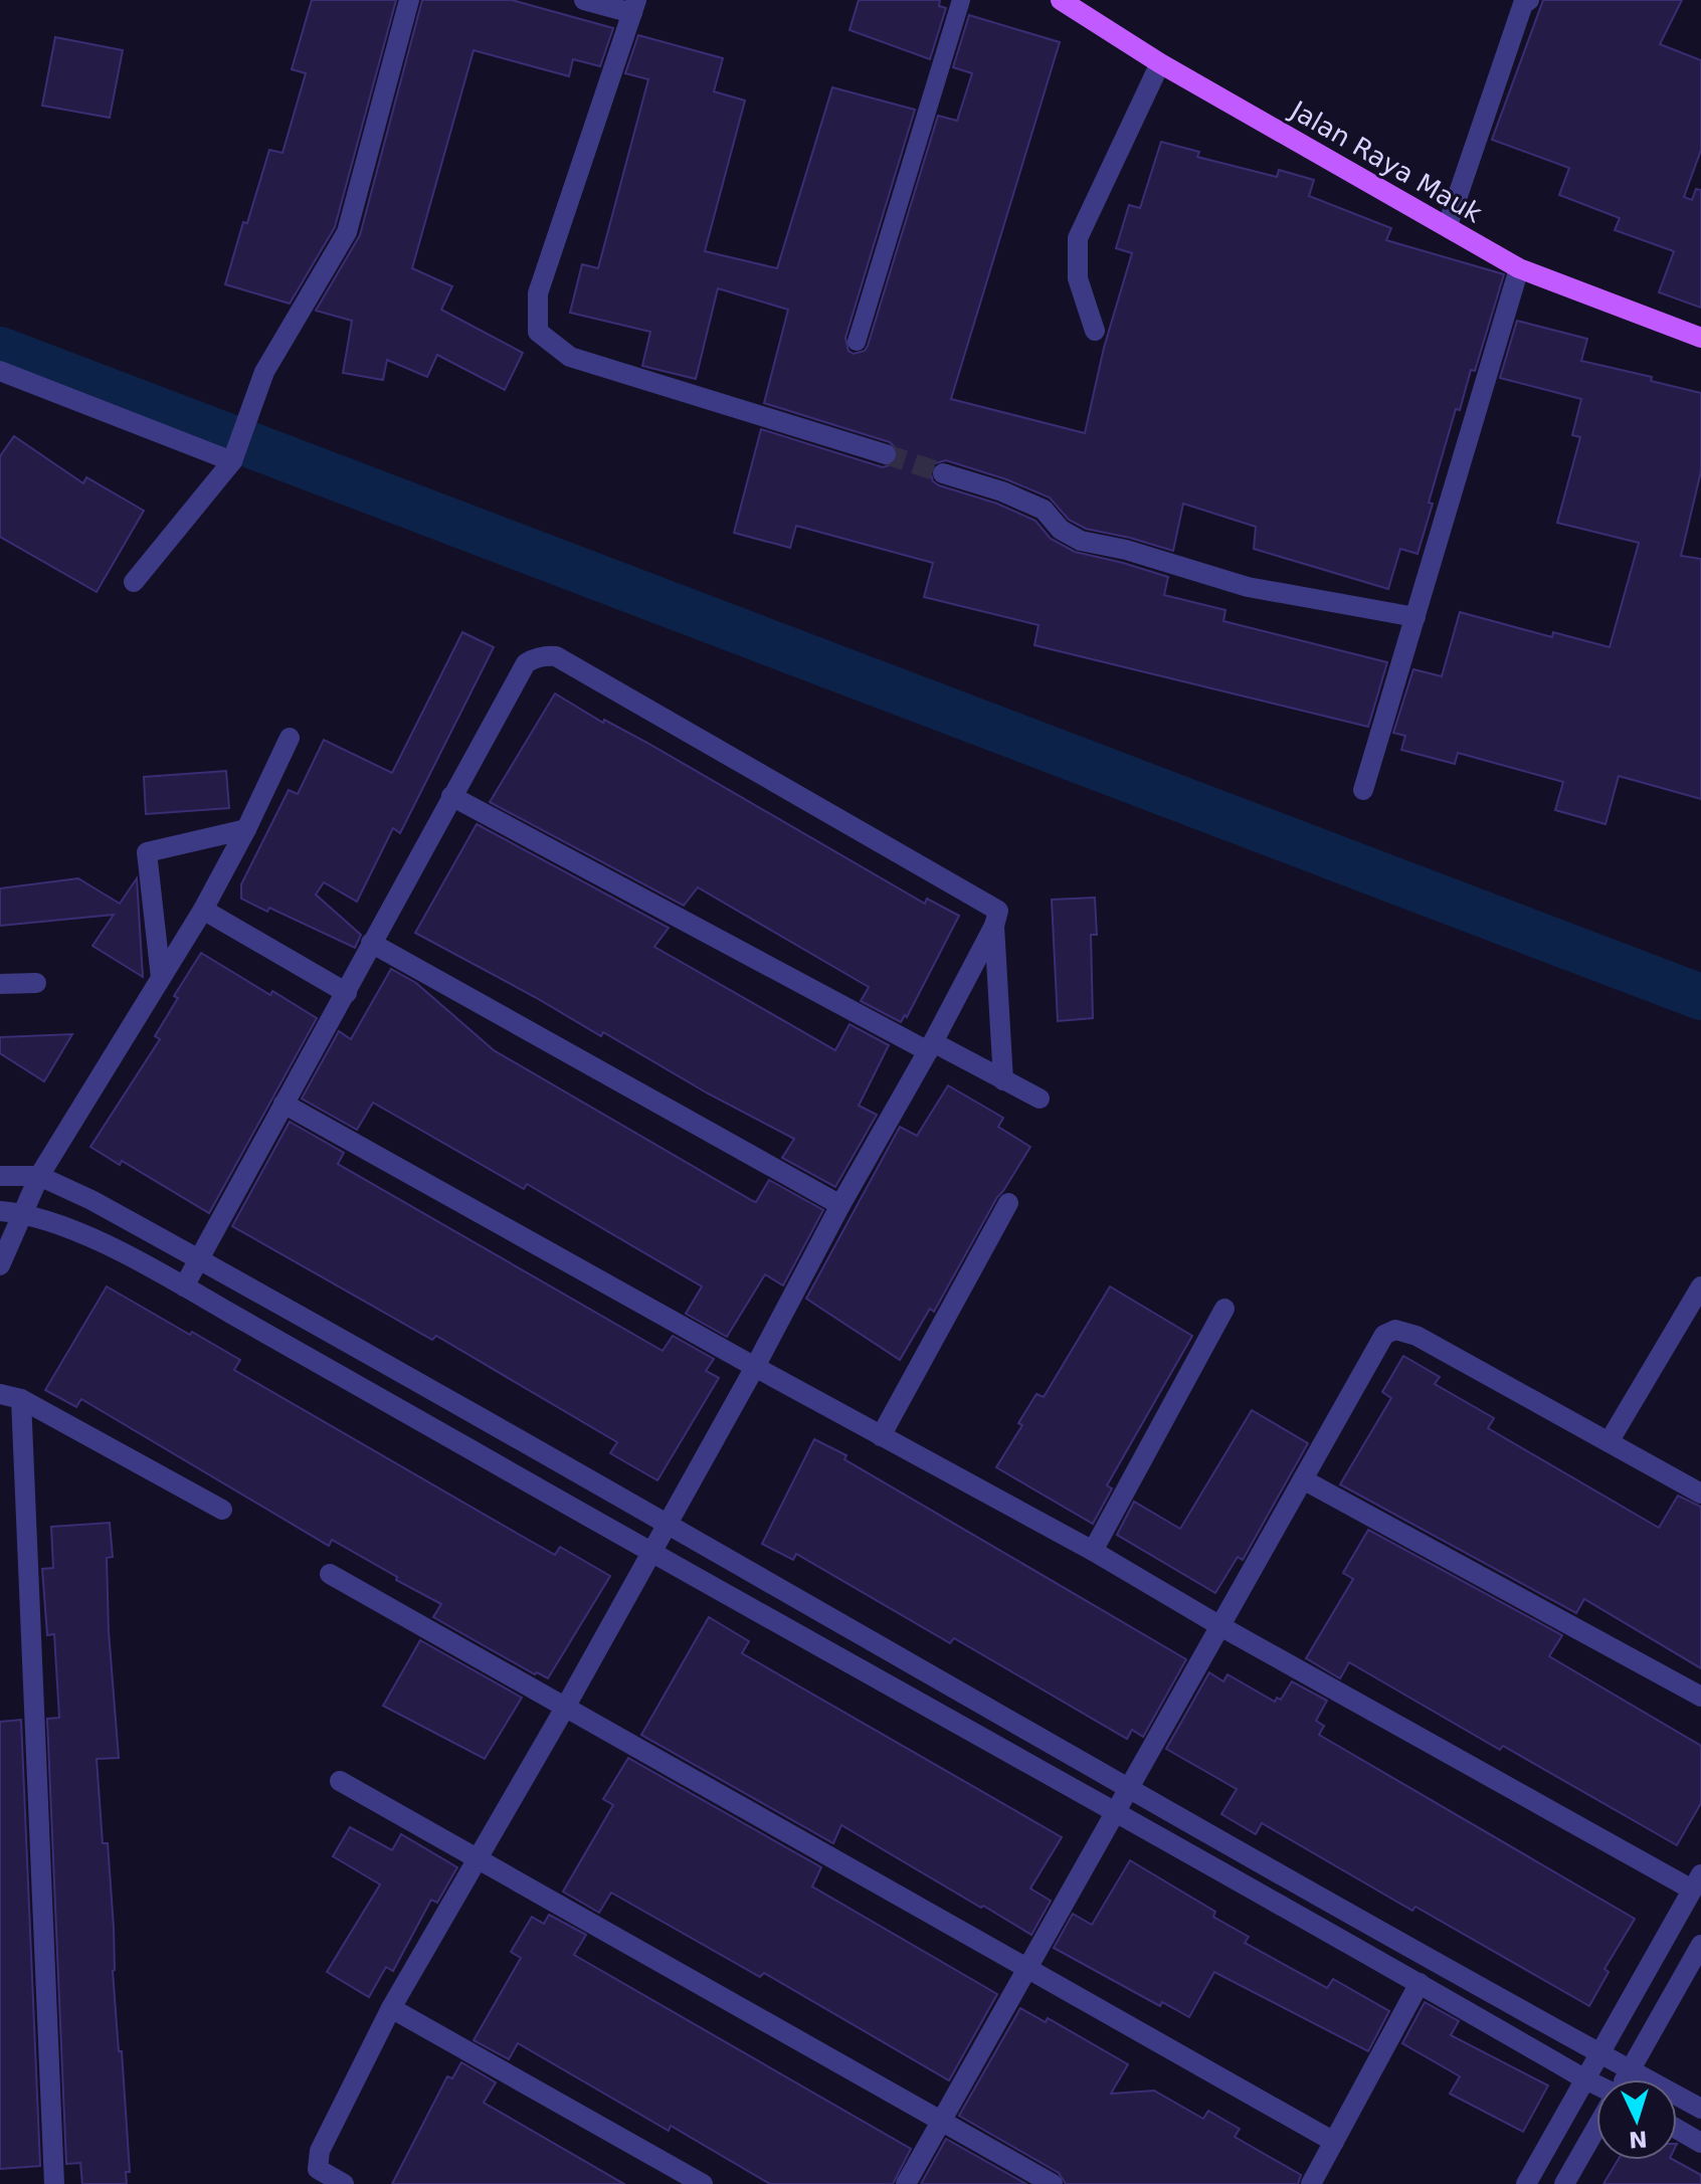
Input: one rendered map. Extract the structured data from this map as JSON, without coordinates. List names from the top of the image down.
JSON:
{
  "streets": {
    "main road": ["Jalan Raya Mauk"]
  },
  "north": "bottom"
}
